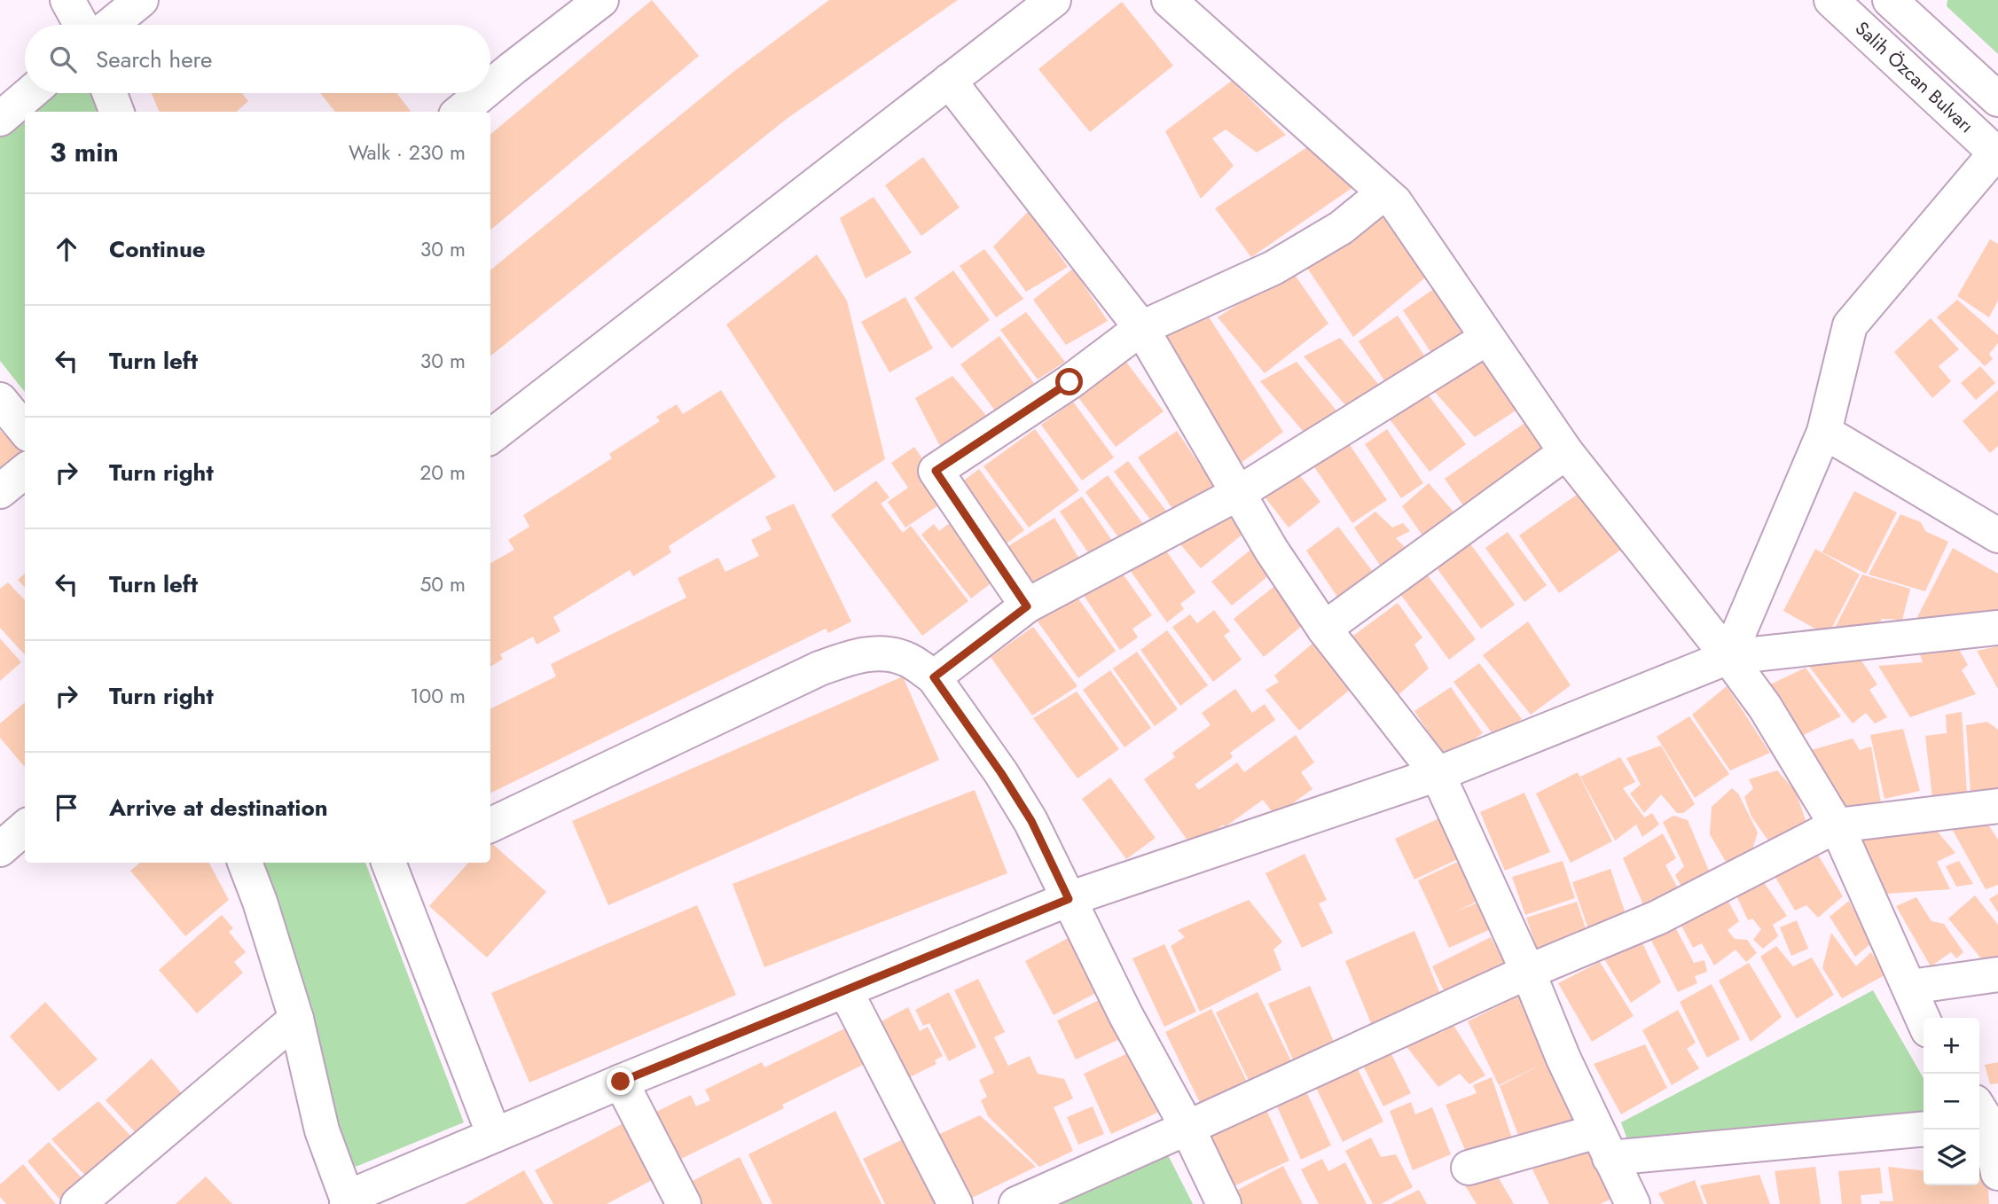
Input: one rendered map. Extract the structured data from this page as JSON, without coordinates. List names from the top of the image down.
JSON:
{
  "streets": {
    "street": ["Salih Özcan Bulvarı"]
  },
  "page": {
    "search": "Search here",
    "heading": ["3 min", "Walk · 230 m"],
    "list": [
      ["Continue", "30 m"],
      ["Turn left", "30 m"],
      ["Turn right", "20 m"],
      ["Turn left", "50 m"],
      ["Turn right", "100 m"],
      "Arrive at destination"
    ],
    "map_buttons": ["+", "−"]
  }
}
